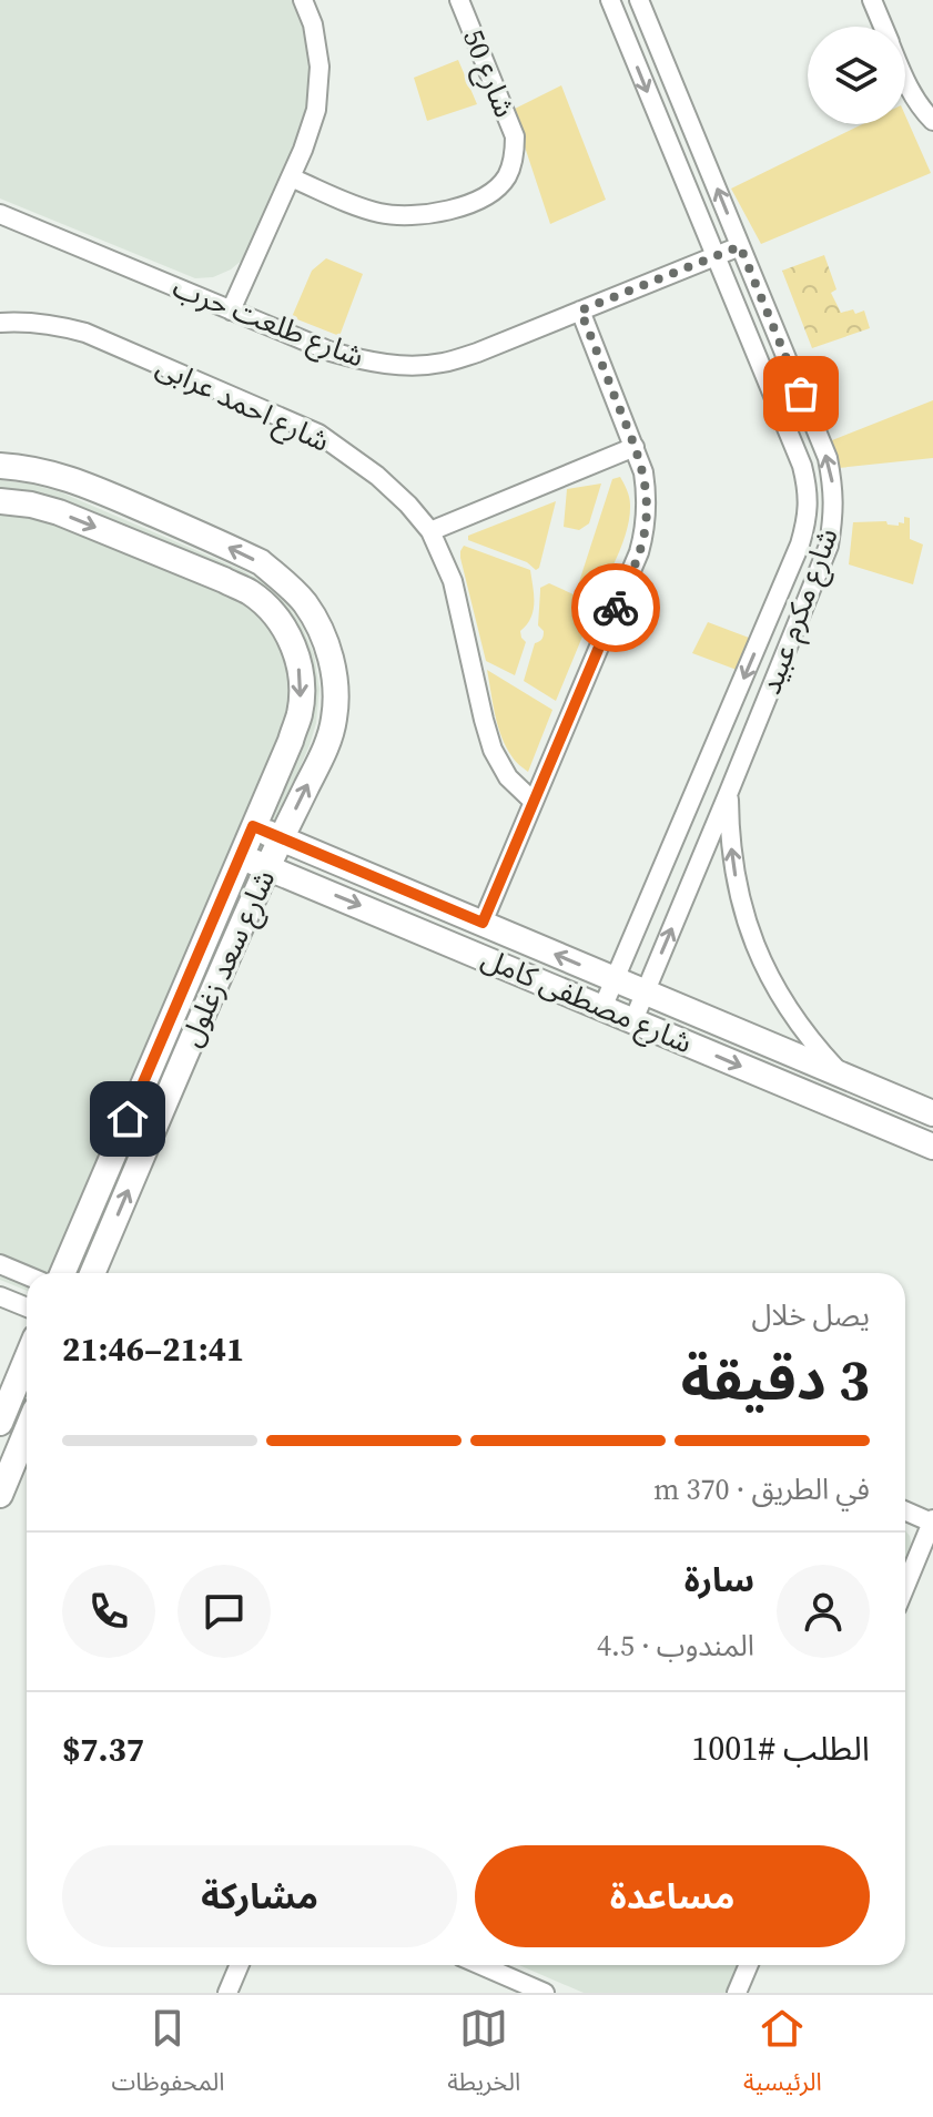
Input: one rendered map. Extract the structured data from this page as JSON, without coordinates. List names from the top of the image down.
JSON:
{
  "streets": {
    "street": [
      "شارع 50",
      "شارع طلعت حرب",
      "شارع احمد عرابى",
      "شارع مكرم عبيد",
      "شارع سعد زغلول",
      "شارع مصطفى كامل"
    ]
  },
  "crossings": [
    ["شارع طلعت حرب", "شارع مكرم عبيد"],
    ["شارع مكرم عبيد", "شارع مصطفى كامل"],
    ["شارع سعد زغلول", "شارع مصطفى كامل"]
  ],
  "page": {
    "heading": ["3 دقيقة", "يصل خلال", "21:41–21:46"],
    "panel": [
      "سارة",
      "المندوب · 4.5",
      "الطلب #1001",
      "$7.37"
    ],
    "bar": "في الطريق · 370 m",
    "buttons": ["مساعدة", "مشاركة"],
    "tabs": ["الرئيسية", "الخريطة", "المحفوظات"]
  }
}
